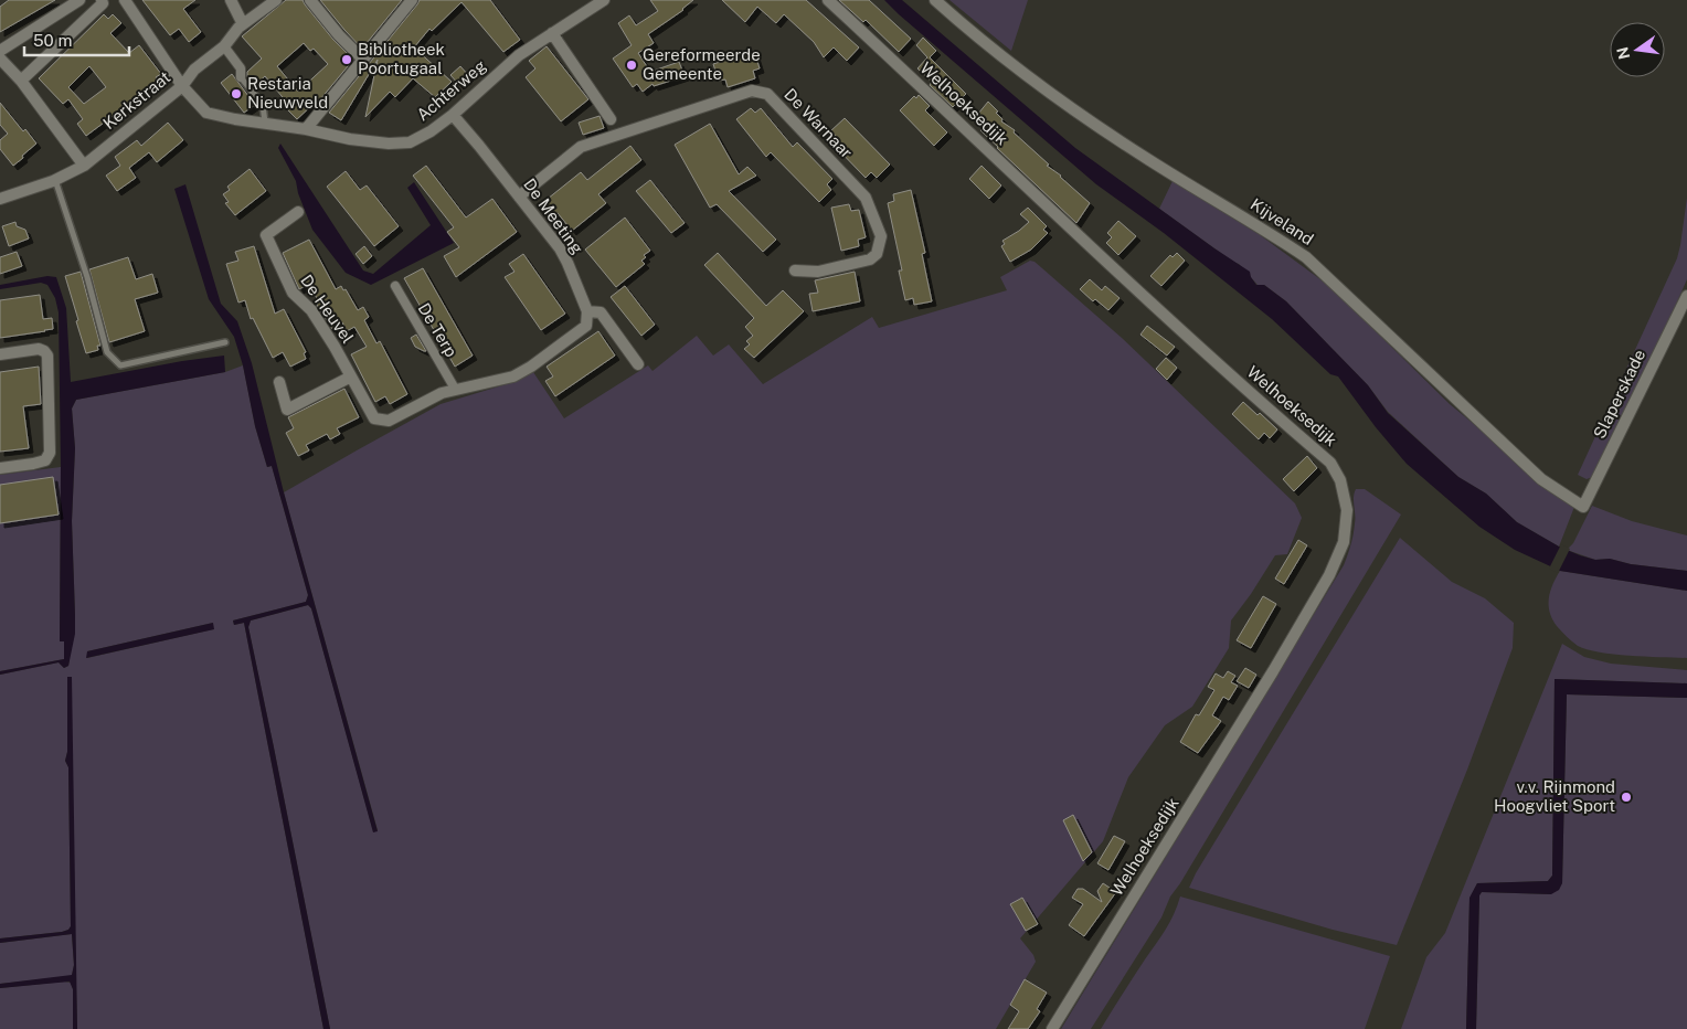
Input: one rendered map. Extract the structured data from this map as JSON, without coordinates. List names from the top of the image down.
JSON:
{
  "streets": {
    "street": [
      "Achterweg",
      "Kerkstraat",
      "Welhoeksedijk",
      "De Warnaar",
      "De Meeting",
      "Kijveland",
      "De Heuvel",
      "De Terp",
      "Slaperskade"
    ]
  },
  "crossings": [
    ["Achterweg", "Kerkstraat"],
    ["Achterweg", "De Meeting"],
    ["De Warnaar", "De Meeting"],
    ["De Meeting", "De Heuvel"],
    ["Kijveland", "Slaperskade"],
    ["De Heuvel", "De Terp"]
  ],
  "places": [
    "Bibliotheek Poortugaal",
    "Gereformeerde Gemeente",
    "Restaria Nieuwveld",
    "v.v. Rijnmond Hoogvliet Sport"
  ],
  "scale_bar": "50 m",
  "north": "left"
}
